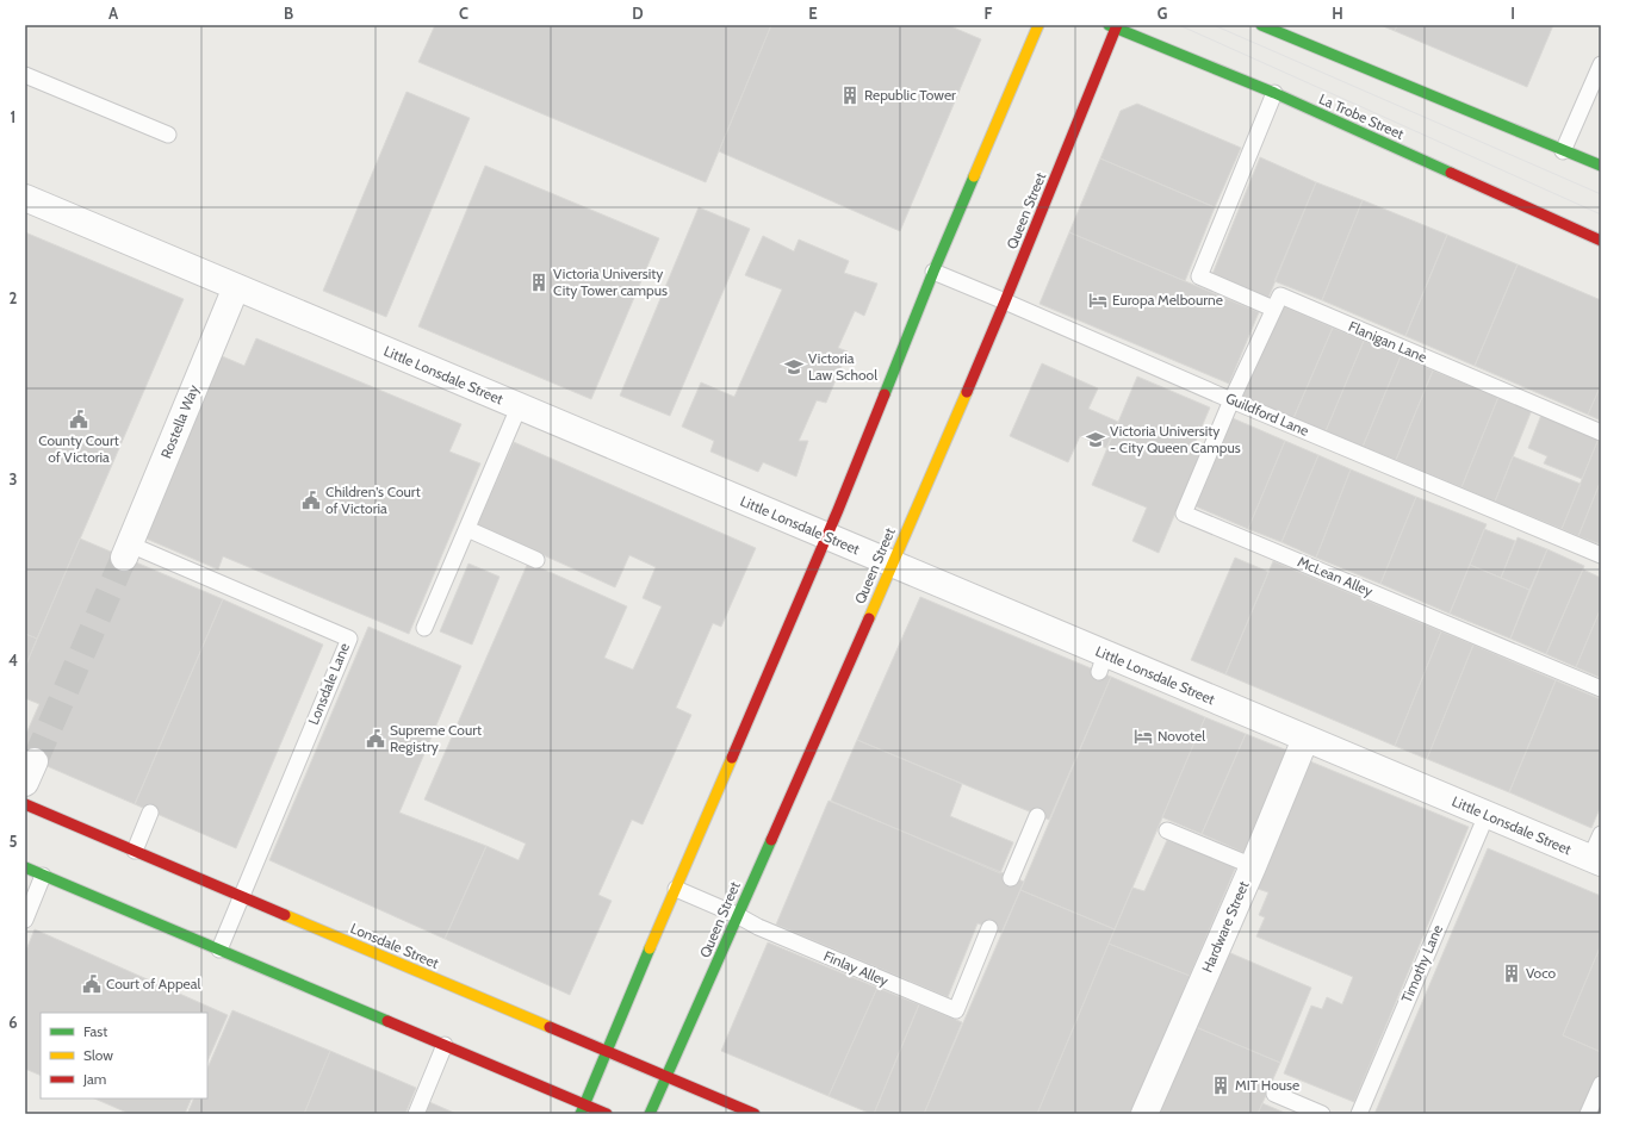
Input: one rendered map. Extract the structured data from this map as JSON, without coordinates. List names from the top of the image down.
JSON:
{
  "streets": {
    "street": [
      "La Trobe Street",
      "Queen Street",
      "Little Lonsdale Street",
      "Rostella Way",
      "Hardware Street",
      "Lonsdale Street"
    ],
    "lane": [
      "Flanigan Lane",
      "Guildford Lane",
      "McLean Alley",
      "Lonsdale Lane",
      "Timothy Lane",
      "Finlay Alley"
    ]
  },
  "crossings": [
    ["La Trobe Street", "Queen Street"],
    ["Queen Street", "Little Lonsdale Street"],
    ["Queen Street", "Guildford Lane"],
    ["Queen Street", "Lonsdale Street"],
    ["Queen Street", "Finlay Alley"],
    ["Little Lonsdale Street", "Rostella Way"],
    ["Little Lonsdale Street", "Hardware Street"],
    ["Little Lonsdale Street", "Timothy Lane"],
    ["Guildford Lane", "McLean Alley"],
    ["Rostella Way", "Lonsdale Lane"],
    ["Lonsdale Lane", "Lonsdale Street"]
  ],
  "places": {
    "building": [
      "Republic Tower",
      "Victoria University City Tower campus",
      "Voco",
      "MIT House"
    ],
    "hotel": ["Europa Melbourne", "Novotel"],
    "school or university": ["Victoria Law School", "Victoria University - City Queen Campus"],
    "public building": [
      "County Court of Victoria",
      "Children's Court of Victoria",
      "Supreme Court Registry",
      "Court of Appeal"
    ]
  },
  "legend": ["Fast", "Slow", "Jam"],
  "grid": {
    "columns": [
      "A",
      "B",
      "C",
      "D",
      "E",
      "F",
      "G",
      "H",
      "I"
    ],
    "rows": [
      "1",
      "2",
      "3",
      "4",
      "5",
      "6"
    ]
  }
}
